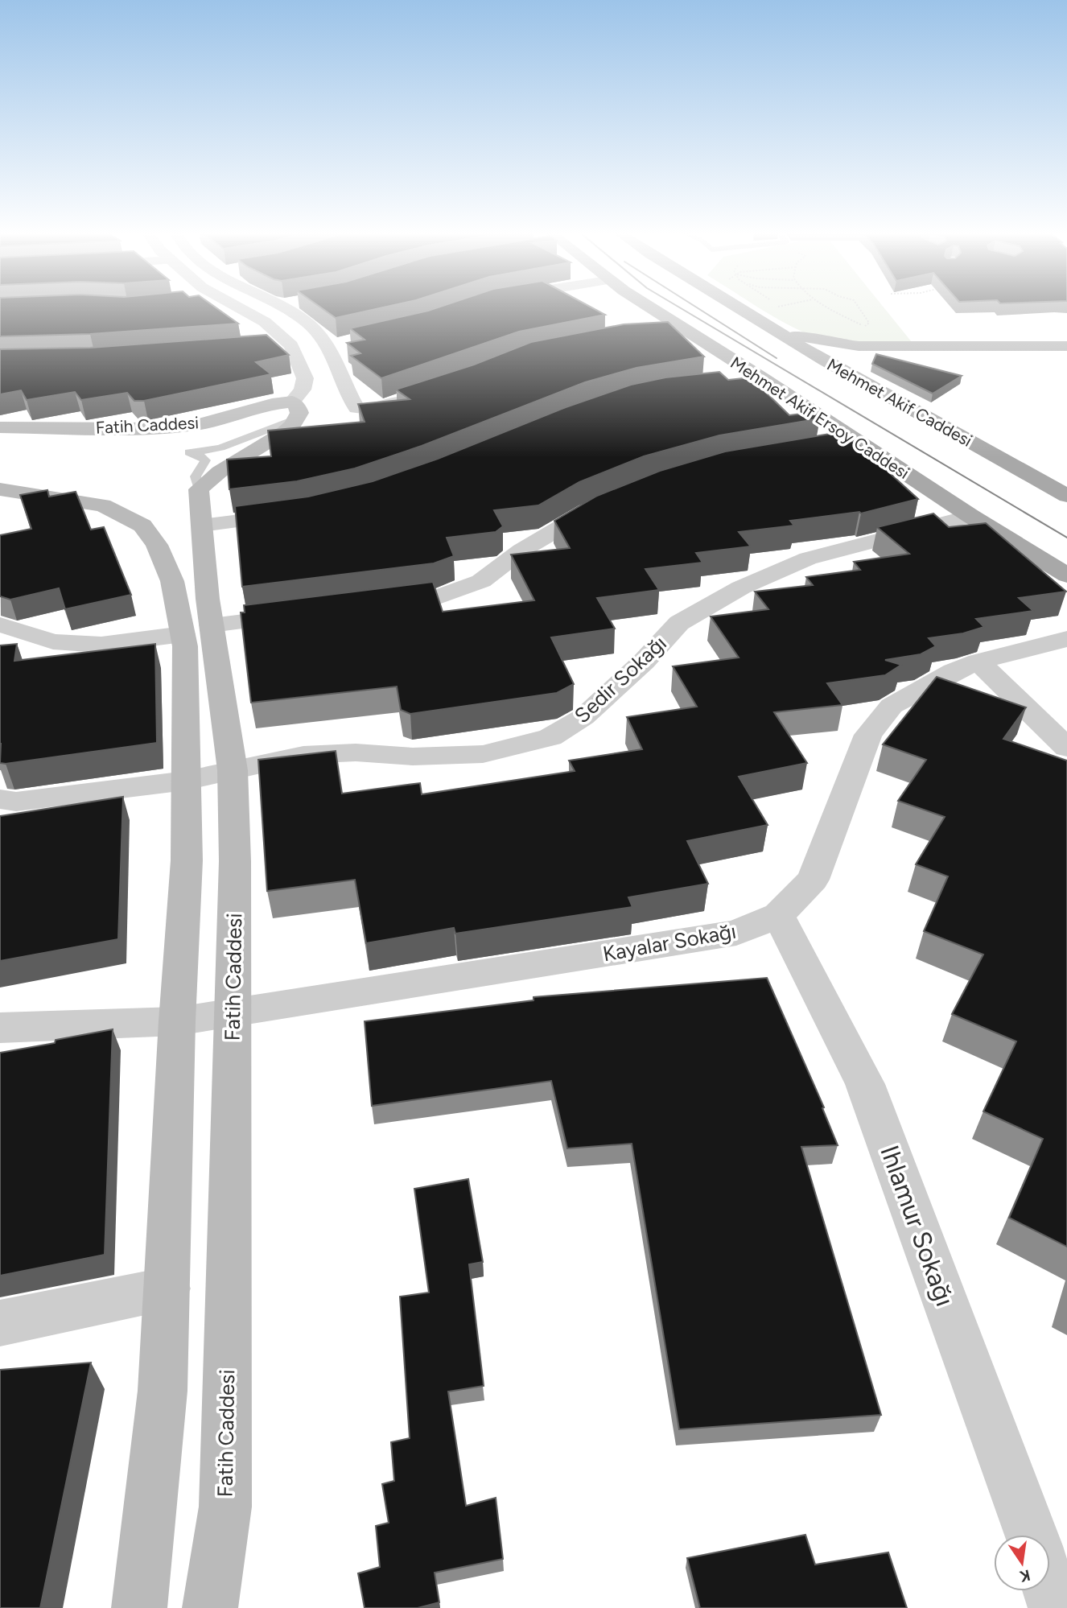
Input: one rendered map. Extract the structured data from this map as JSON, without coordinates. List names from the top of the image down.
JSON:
{
  "streets": {
    "main road": ["Mehmet Akif Caddesi", "Mehmet Akif Ersoy Caddesi", "Fatih Caddesi"],
    "street": ["Sedir Sokağı", "Kayalar Sokağı", "Ihlamur Sokağı"]
  },
  "crossings": [
    ["Mehmet Akif Ersoy Caddesi", "Sedir Sokağı"],
    ["Fatih Caddesi", "Sedir Sokağı"],
    ["Fatih Caddesi", "Kayalar Sokağı"],
    ["Kayalar Sokağı", "Ihlamur Sokağı"]
  ],
  "north": "bottom"
}
